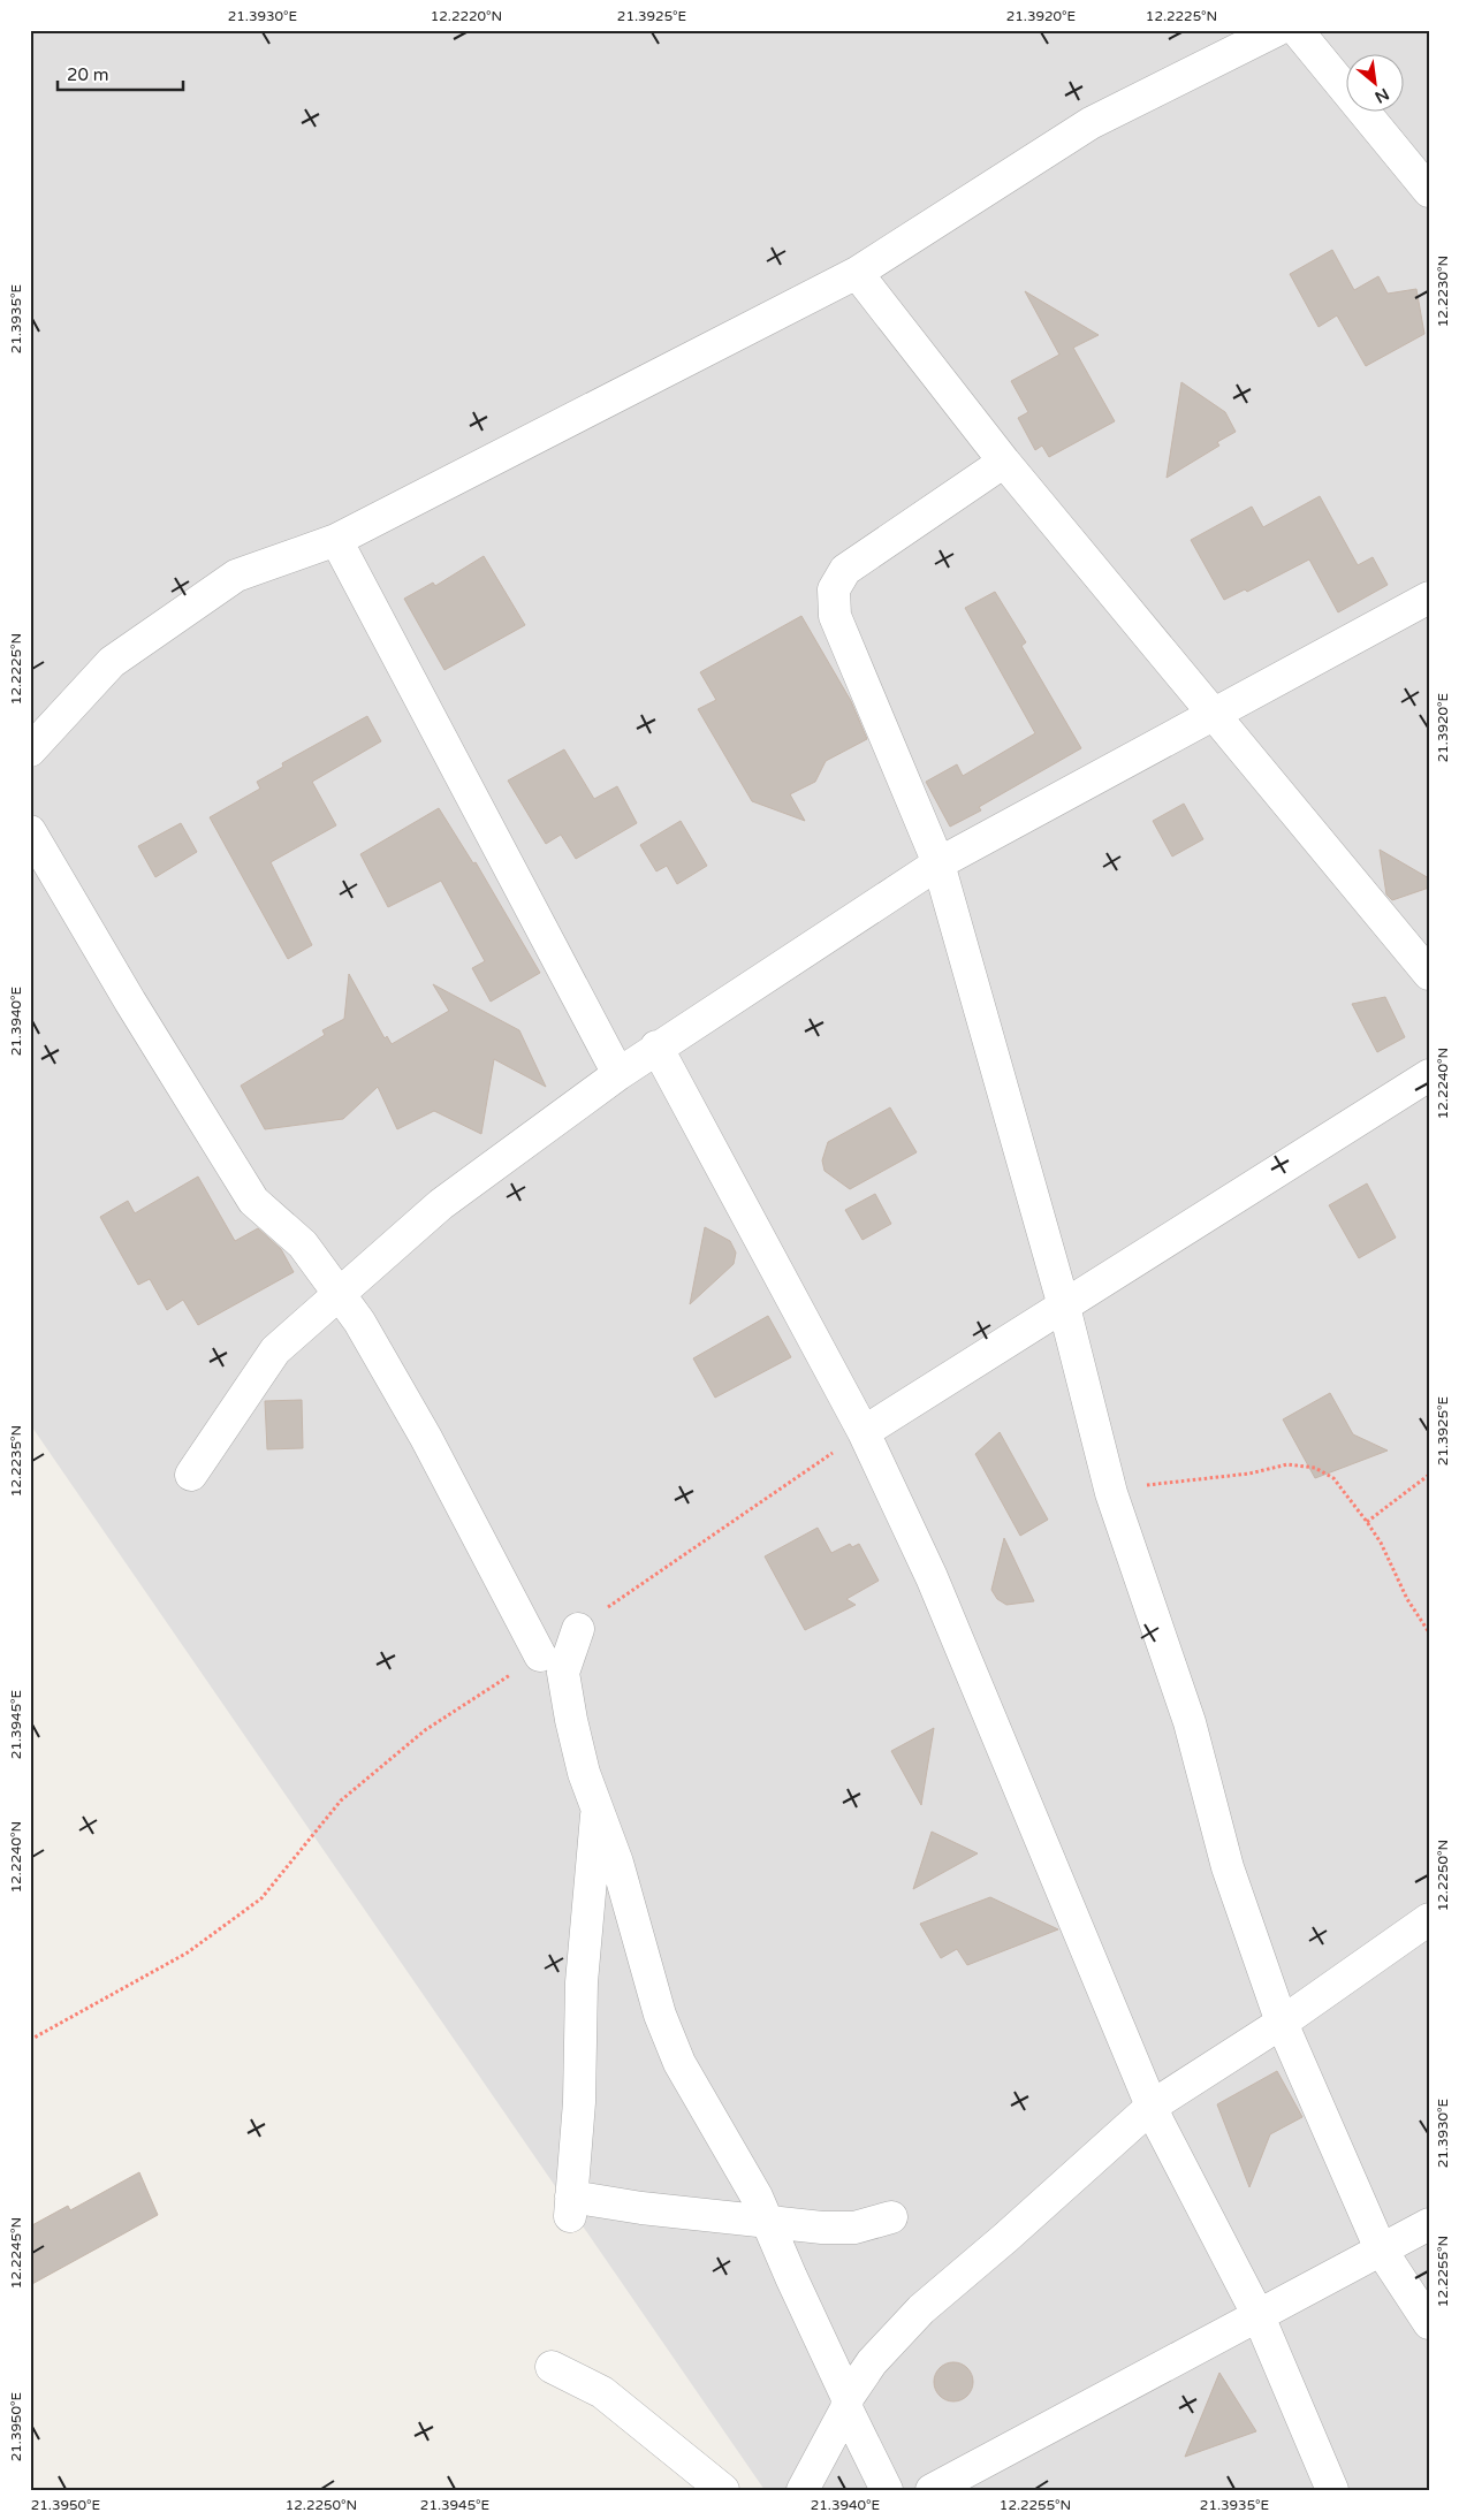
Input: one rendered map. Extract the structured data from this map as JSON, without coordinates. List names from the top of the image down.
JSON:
{
  "scale_bar": "20 m",
  "north": "bottom right",
  "coordinates": [
    "21.3930°E",
    "12.2220°N",
    "21.3925°E",
    "21.3920°E",
    "12.2225°N",
    "12.2230°N",
    "21.3935°E",
    "21.3940°E",
    "12.2240°N",
    "12.2235°N",
    "21.3945°E",
    "12.2250°N",
    "12.2245°N",
    "12.2255°N",
    "21.3950°E"
  ]
}
